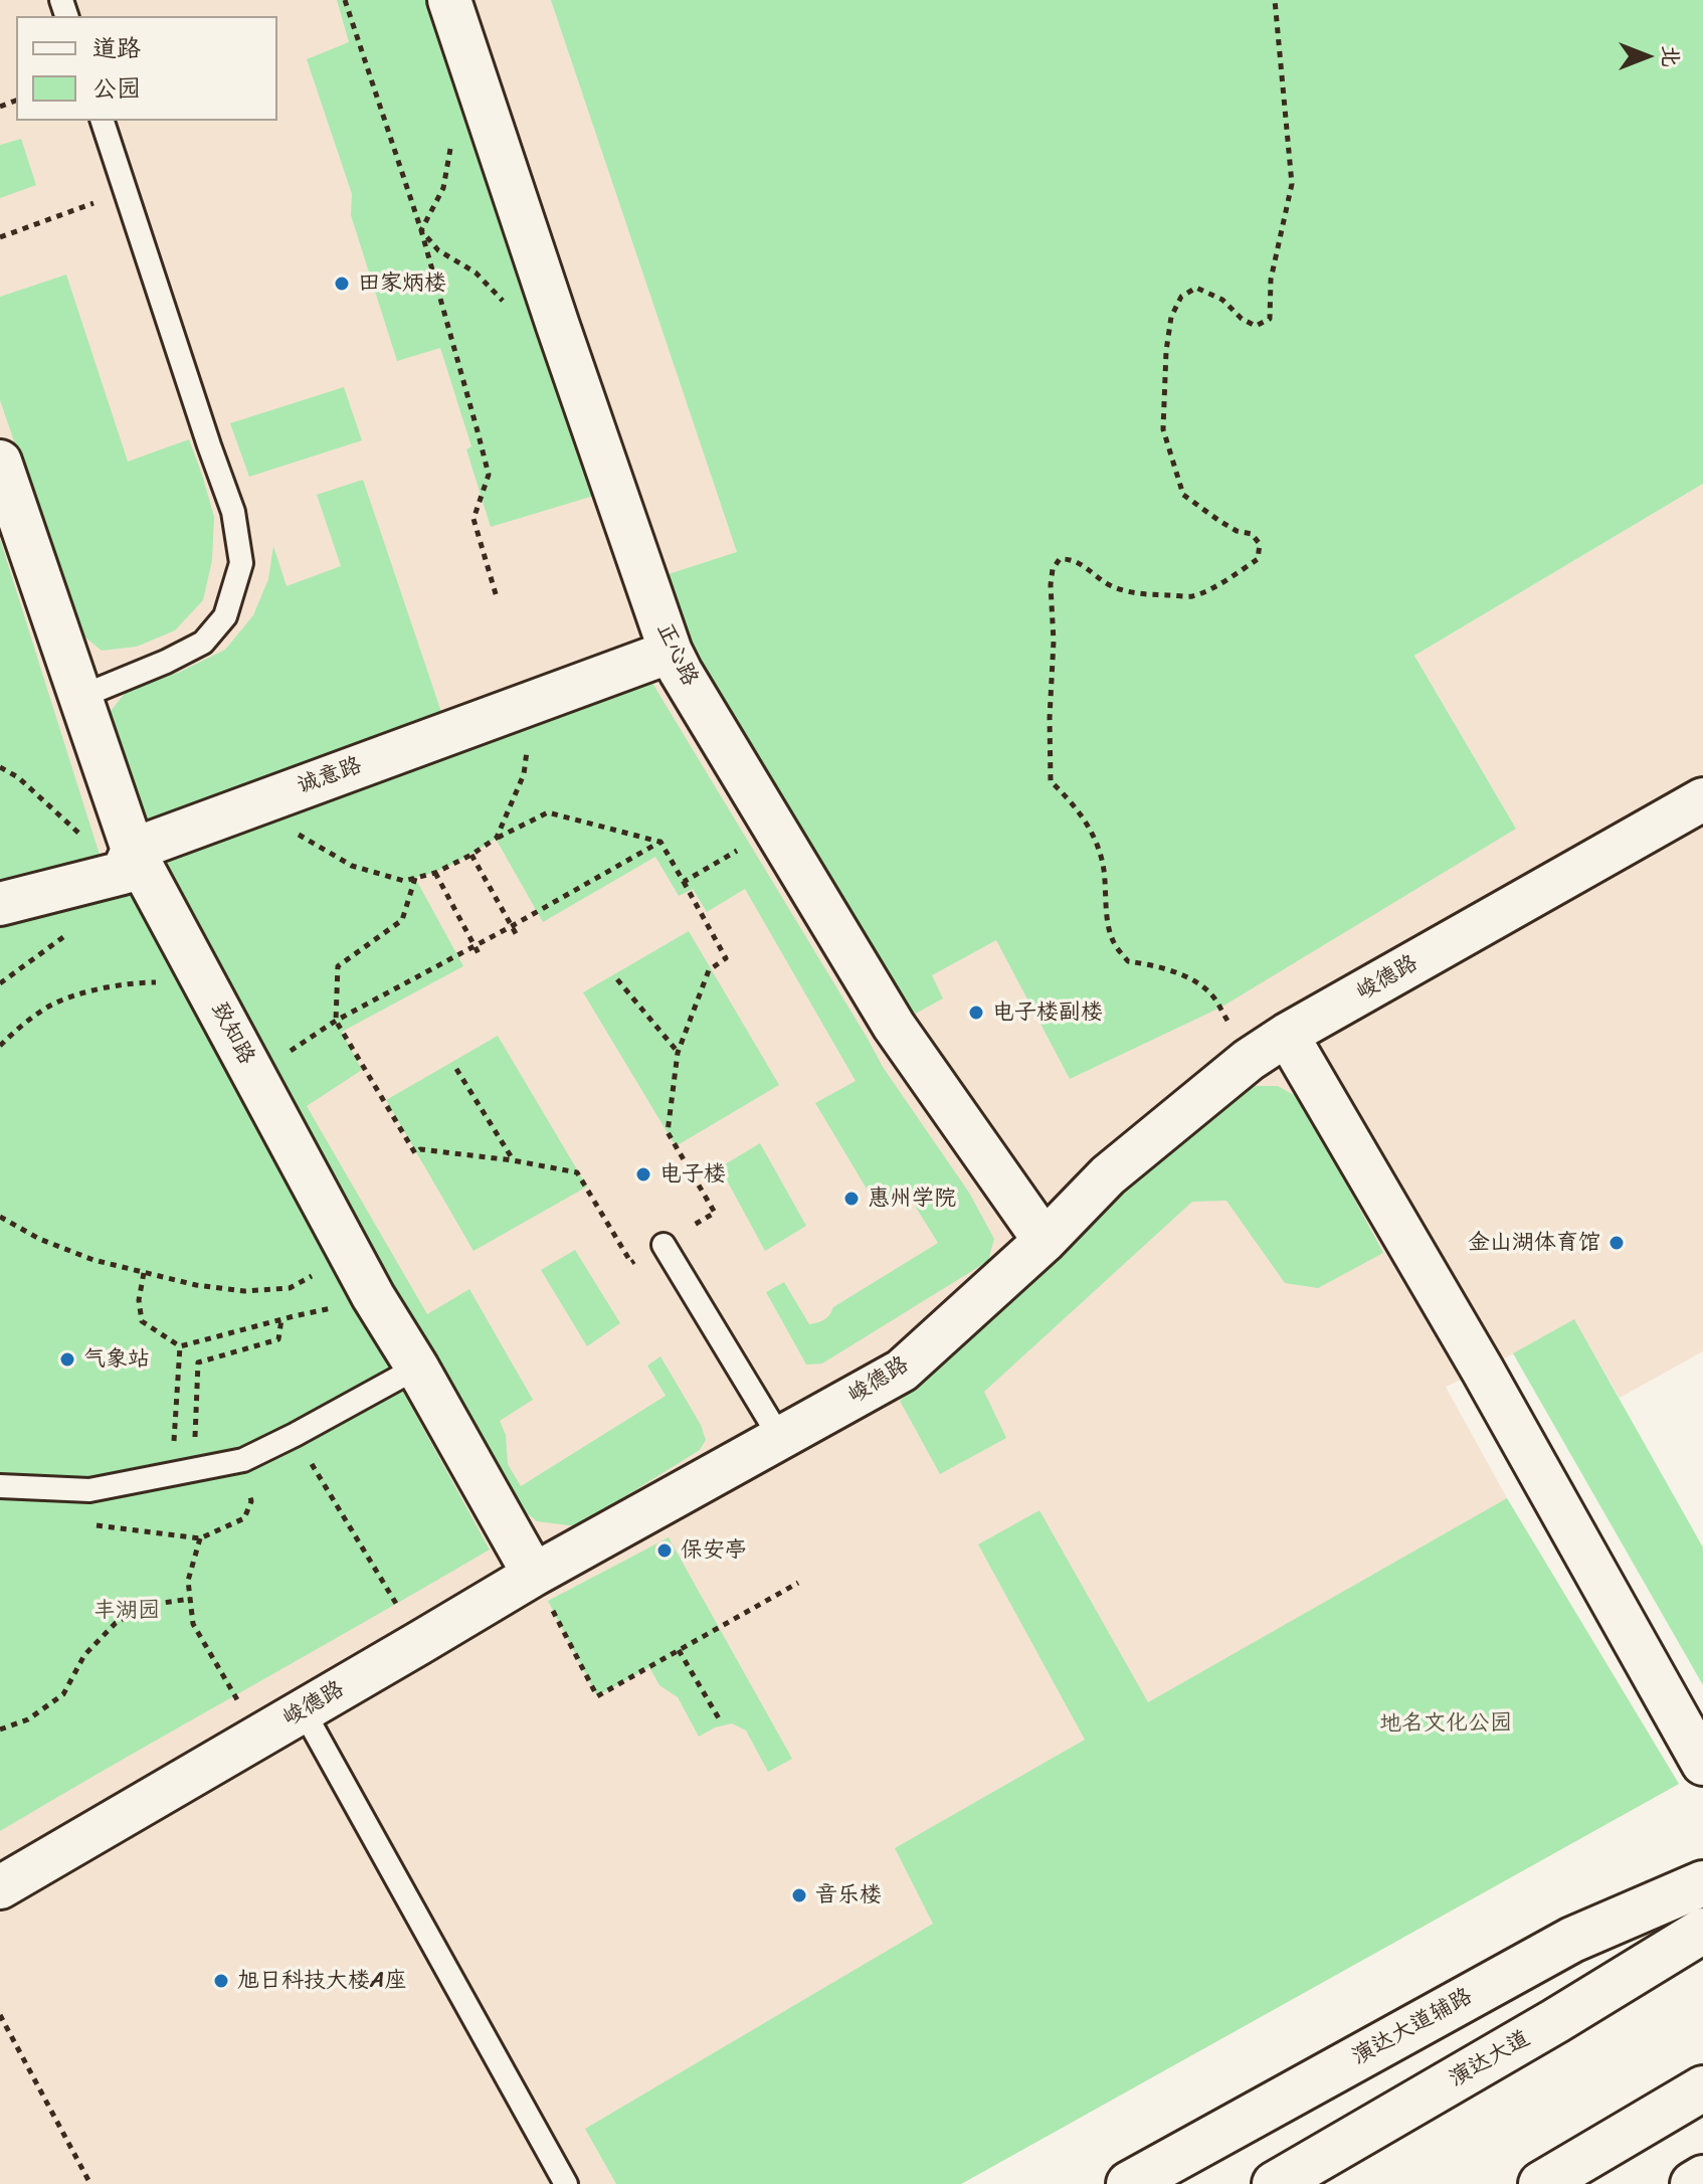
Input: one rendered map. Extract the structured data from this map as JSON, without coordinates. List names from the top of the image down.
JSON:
{
  "streets": {
    "main road": ["演达大道辅路", "演达大道"],
    "street": [
      "正心路",
      "诚意路",
      "峻德路",
      "致知路"
    ]
  },
  "crossings": [
    ["正心路", "诚意路"],
    ["正心路", "峻德路"],
    ["诚意路", "致知路"],
    ["峻德路", "致知路"]
  ],
  "parks": ["丰湖园", "地名文化公园"],
  "places": [
    "田家炳楼",
    "电子楼副楼",
    "电子楼",
    "惠州学院",
    "金山湖体育馆",
    "气象站",
    "保安亭",
    "音乐楼",
    "旭日科技大楼A座"
  ],
  "legend": ["道路", "公园"],
  "north": "right"
}
